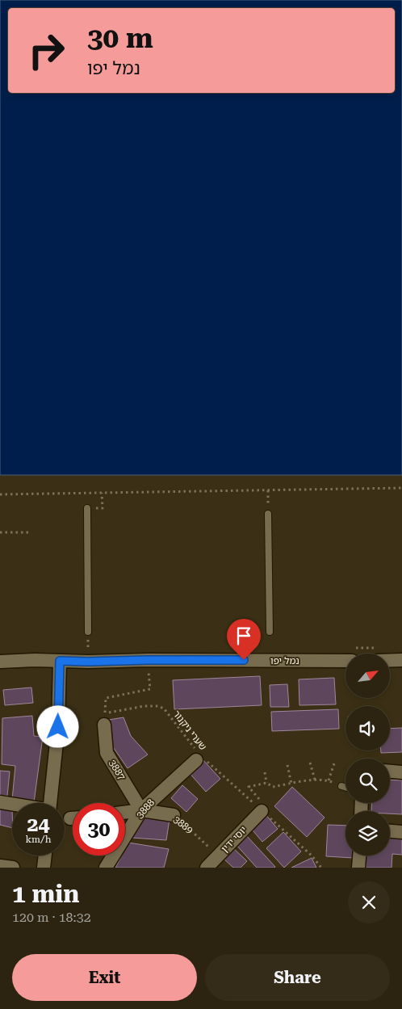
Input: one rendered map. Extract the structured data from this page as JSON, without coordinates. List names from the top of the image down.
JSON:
{
  "streets": {
    "street": [
      "נמל יפו",
      "3887",
      "3888",
      "3889",
      "יוסי ידין"
    ],
    "path": ["שערי ניקנור"]
  },
  "crossings": [
    ["שערי ניקנור", "3888"],
    ["3887", "3888"],
    ["3887", "3889"],
    ["3888", "3889"],
    ["3889", "יוסי ידין"]
  ],
  "north": "top right",
  "page": {
    "turn": ["30 m", "נמל יפו"],
    "speed": "24 km/h",
    "limit": "30",
    "heading": ["1 min", "120 m · 18:32"],
    "buttons": ["Exit", "Share"]
  }
}
